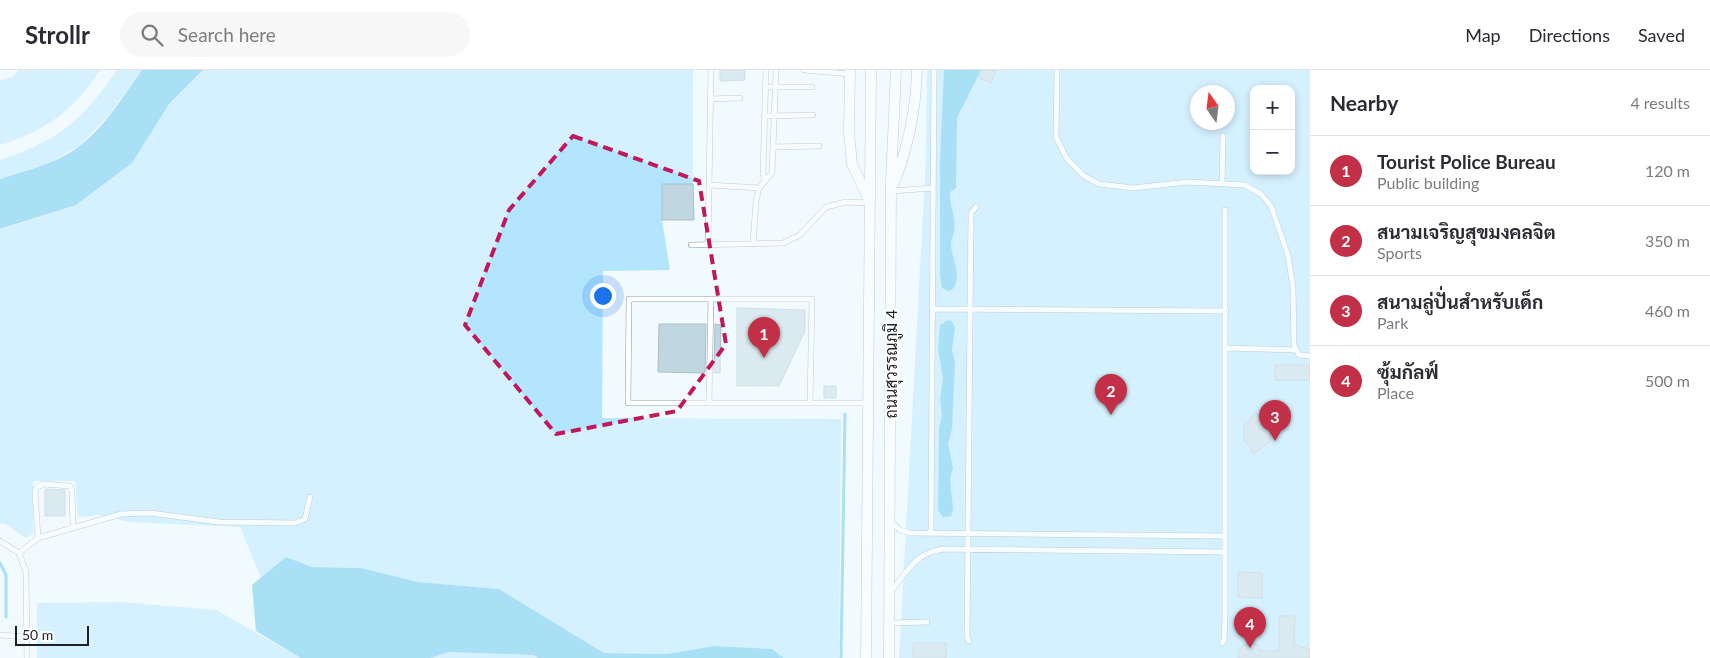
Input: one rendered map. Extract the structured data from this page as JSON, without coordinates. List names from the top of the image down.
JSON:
{
  "streets": {
    "street": ["ถนนสุวรรณภูมิ 4"]
  },
  "scale_bar": "50 m",
  "north": "top",
  "page": {
    "header": "Strollr",
    "search": "Search here",
    "nav": ["Map", "Directions", "Saved"],
    "heading": ["Nearby", "4 results"],
    "map_buttons": ["+", "−"],
    "list": [
      {
        "mark": "1",
        "name": "Tourist Police Bureau",
        "note": "Public building",
        "value": "120 m"
      },
      {
        "mark": "2",
        "name": "สนามเจริญสุขมงคลจิต",
        "note": "Sports",
        "value": "350 m"
      },
      {
        "mark": "3",
        "name": "สนามลู่ปั่นสำหรับเด็ก",
        "note": "Park",
        "value": "460 m"
      },
      {
        "mark": "4",
        "name": "ซุ้มกัลฟ์",
        "note": "Place",
        "value": "500 m"
      }
    ],
    "pins": [
      "1",
      "2",
      "3",
      "4"
    ],
    "scale": "50 m"
  }
}
